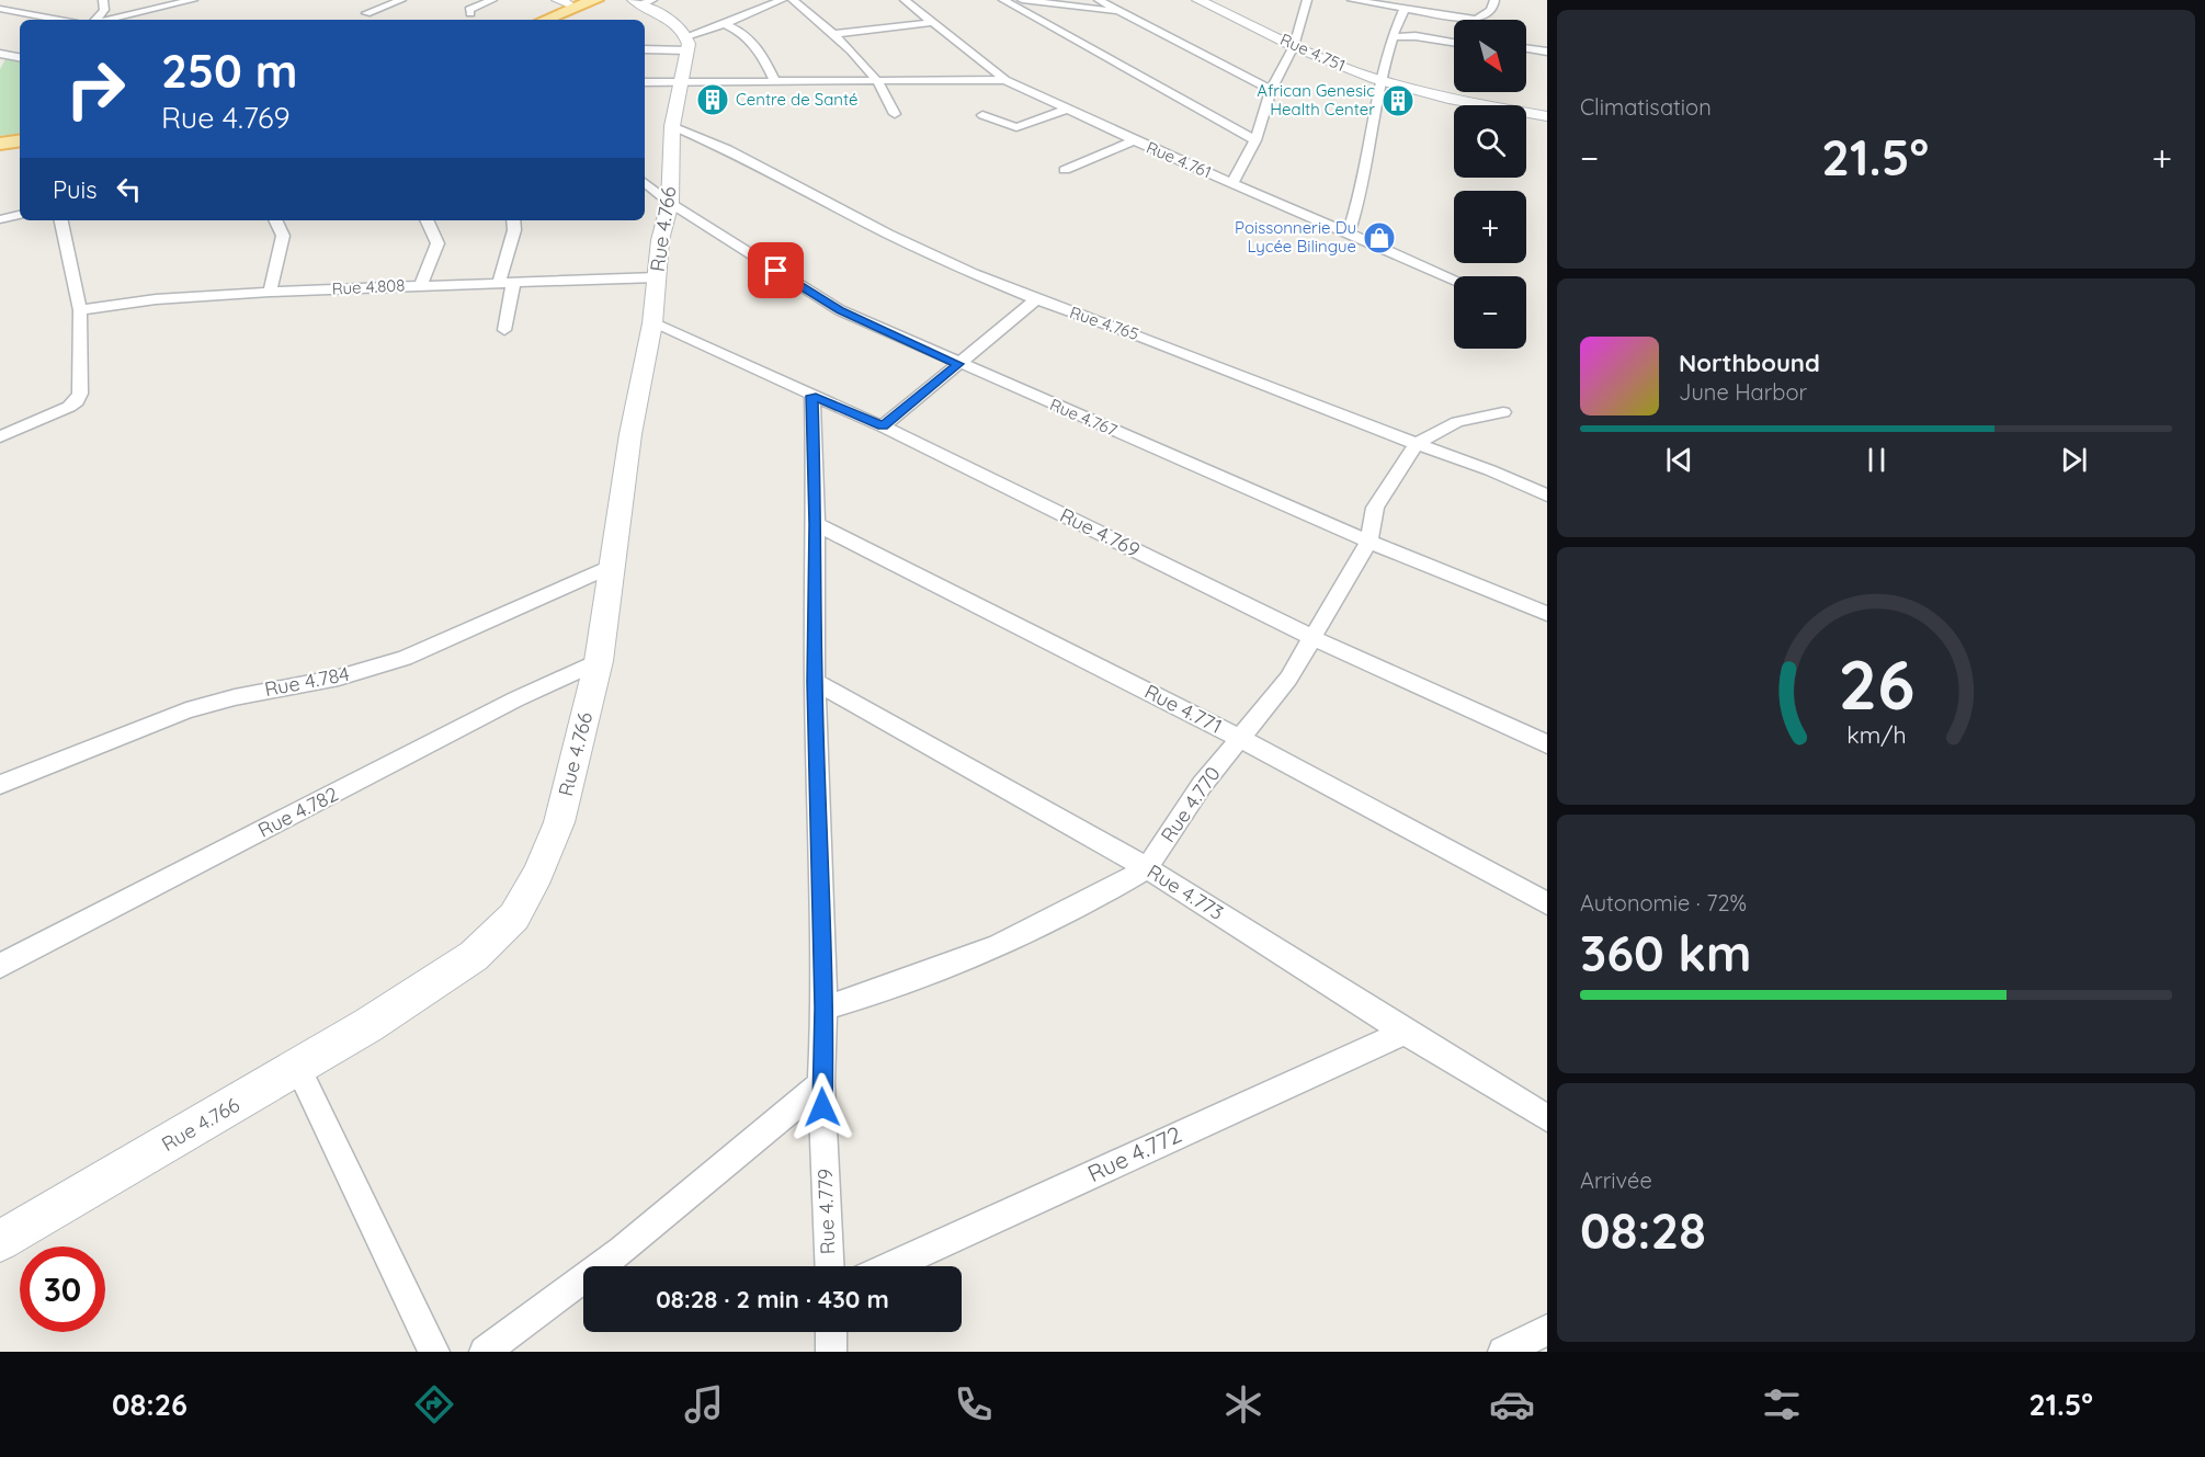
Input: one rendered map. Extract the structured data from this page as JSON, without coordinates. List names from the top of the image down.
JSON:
{
  "streets": {
    "street": [
      "Rue 4.751",
      "Rue 4.761",
      "Rue 4.766",
      "Rue 4.808",
      "Rue 4.765",
      "Rue 4.767",
      "Rue 4.769",
      "Rue 4.784",
      "Rue 4.771",
      "Rue 4.770",
      "Rue 4.782",
      "Rue 4.773",
      "Rue 4.772",
      "Rue 4.779"
    ]
  },
  "crossings": [
    ["Rue 4.766", "Rue 4.808"],
    ["Rue 4.766", "Rue 4.765"],
    ["Rue 4.766", "Rue 4.767"],
    ["Rue 4.766", "Rue 4.769"],
    ["Rue 4.766", "Rue 4.784"],
    ["Rue 4.766", "Rue 4.782"],
    ["Rue 4.765", "Rue 4.770"],
    ["Rue 4.767", "Rue 4.770"],
    ["Rue 4.769", "Rue 4.770"],
    ["Rue 4.769", "Rue 4.779"],
    ["Rue 4.771", "Rue 4.770"],
    ["Rue 4.771", "Rue 4.779"],
    ["Rue 4.770", "Rue 4.773"],
    ["Rue 4.770", "Rue 4.779"],
    ["Rue 4.773", "Rue 4.772"],
    ["Rue 4.773", "Rue 4.779"]
  ],
  "places": {
    "building": ["Centre de Santé", "African Genesic Health Center"],
    "shop": ["Poissonnerie Du Lycée Bilingue"]
  },
  "north": "bottom right",
  "page": {
    "tile": [
      "Climatisation",
      ["Autonomie · 72%", "360 km"],
      ["Arrivée", "08:28"]
    ],
    "map_buttons": ["+", "−"],
    "turn": ["250 m", "Rue 4.769"],
    "heat": ["−", "21.5°", "+"],
    "then": "Puis",
    "song": ["Northbound", "June Harbor"],
    "limit": "30",
    "trip": "08:28 · 2 min · 430 m",
    "tabs": ["08:26", "21.5°"],
    "gauge": ["26", "km/h"]
  }
}
